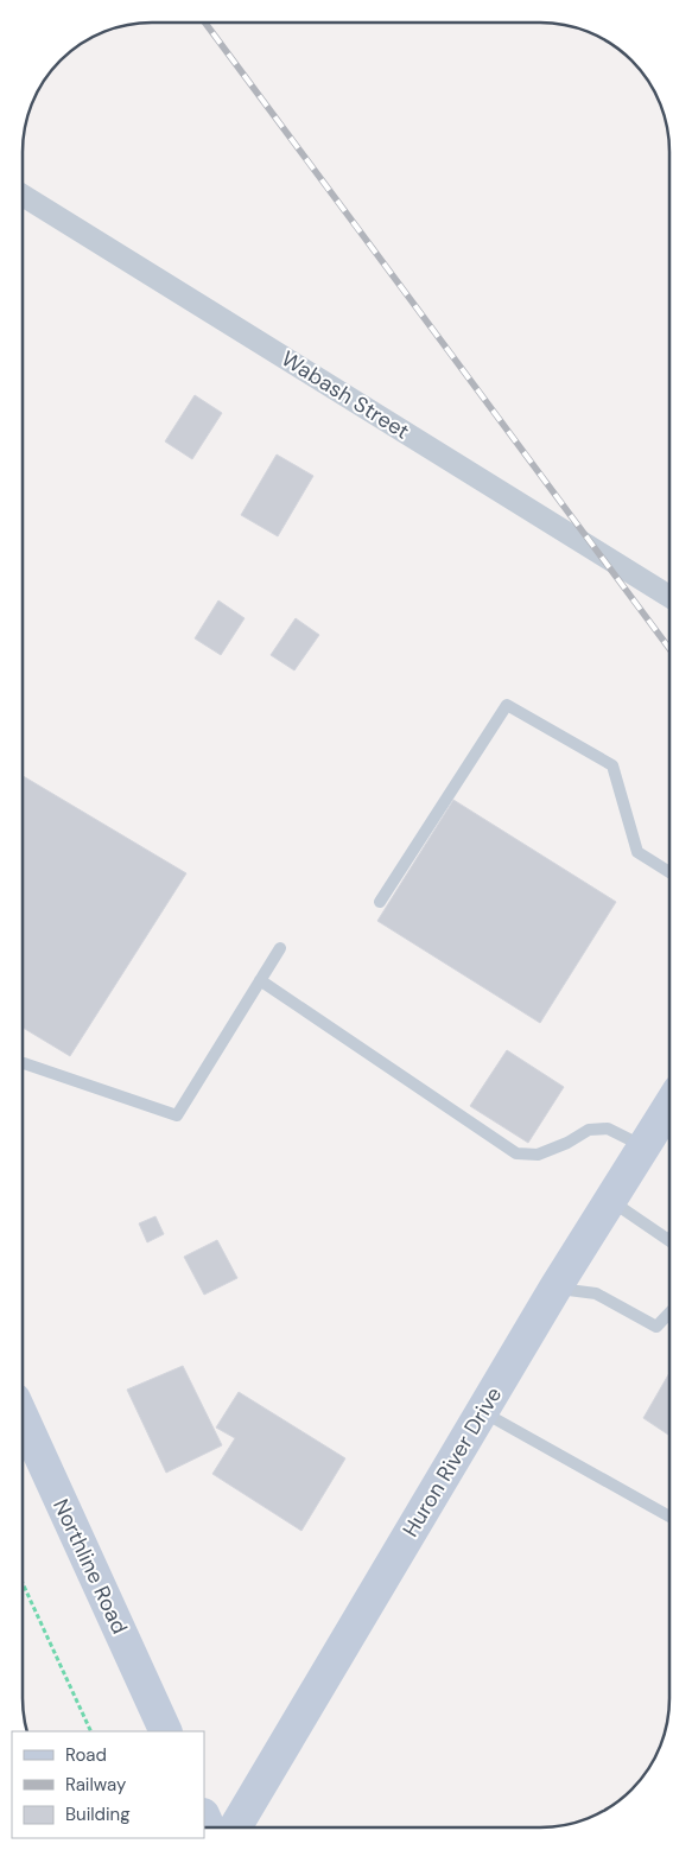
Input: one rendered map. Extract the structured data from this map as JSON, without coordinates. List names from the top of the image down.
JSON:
{
  "streets": {
    "street": ["Wabash Street", "Huron River Drive", "Northline Road"]
  },
  "legend": ["Road", "Railway", "Building"]
}
